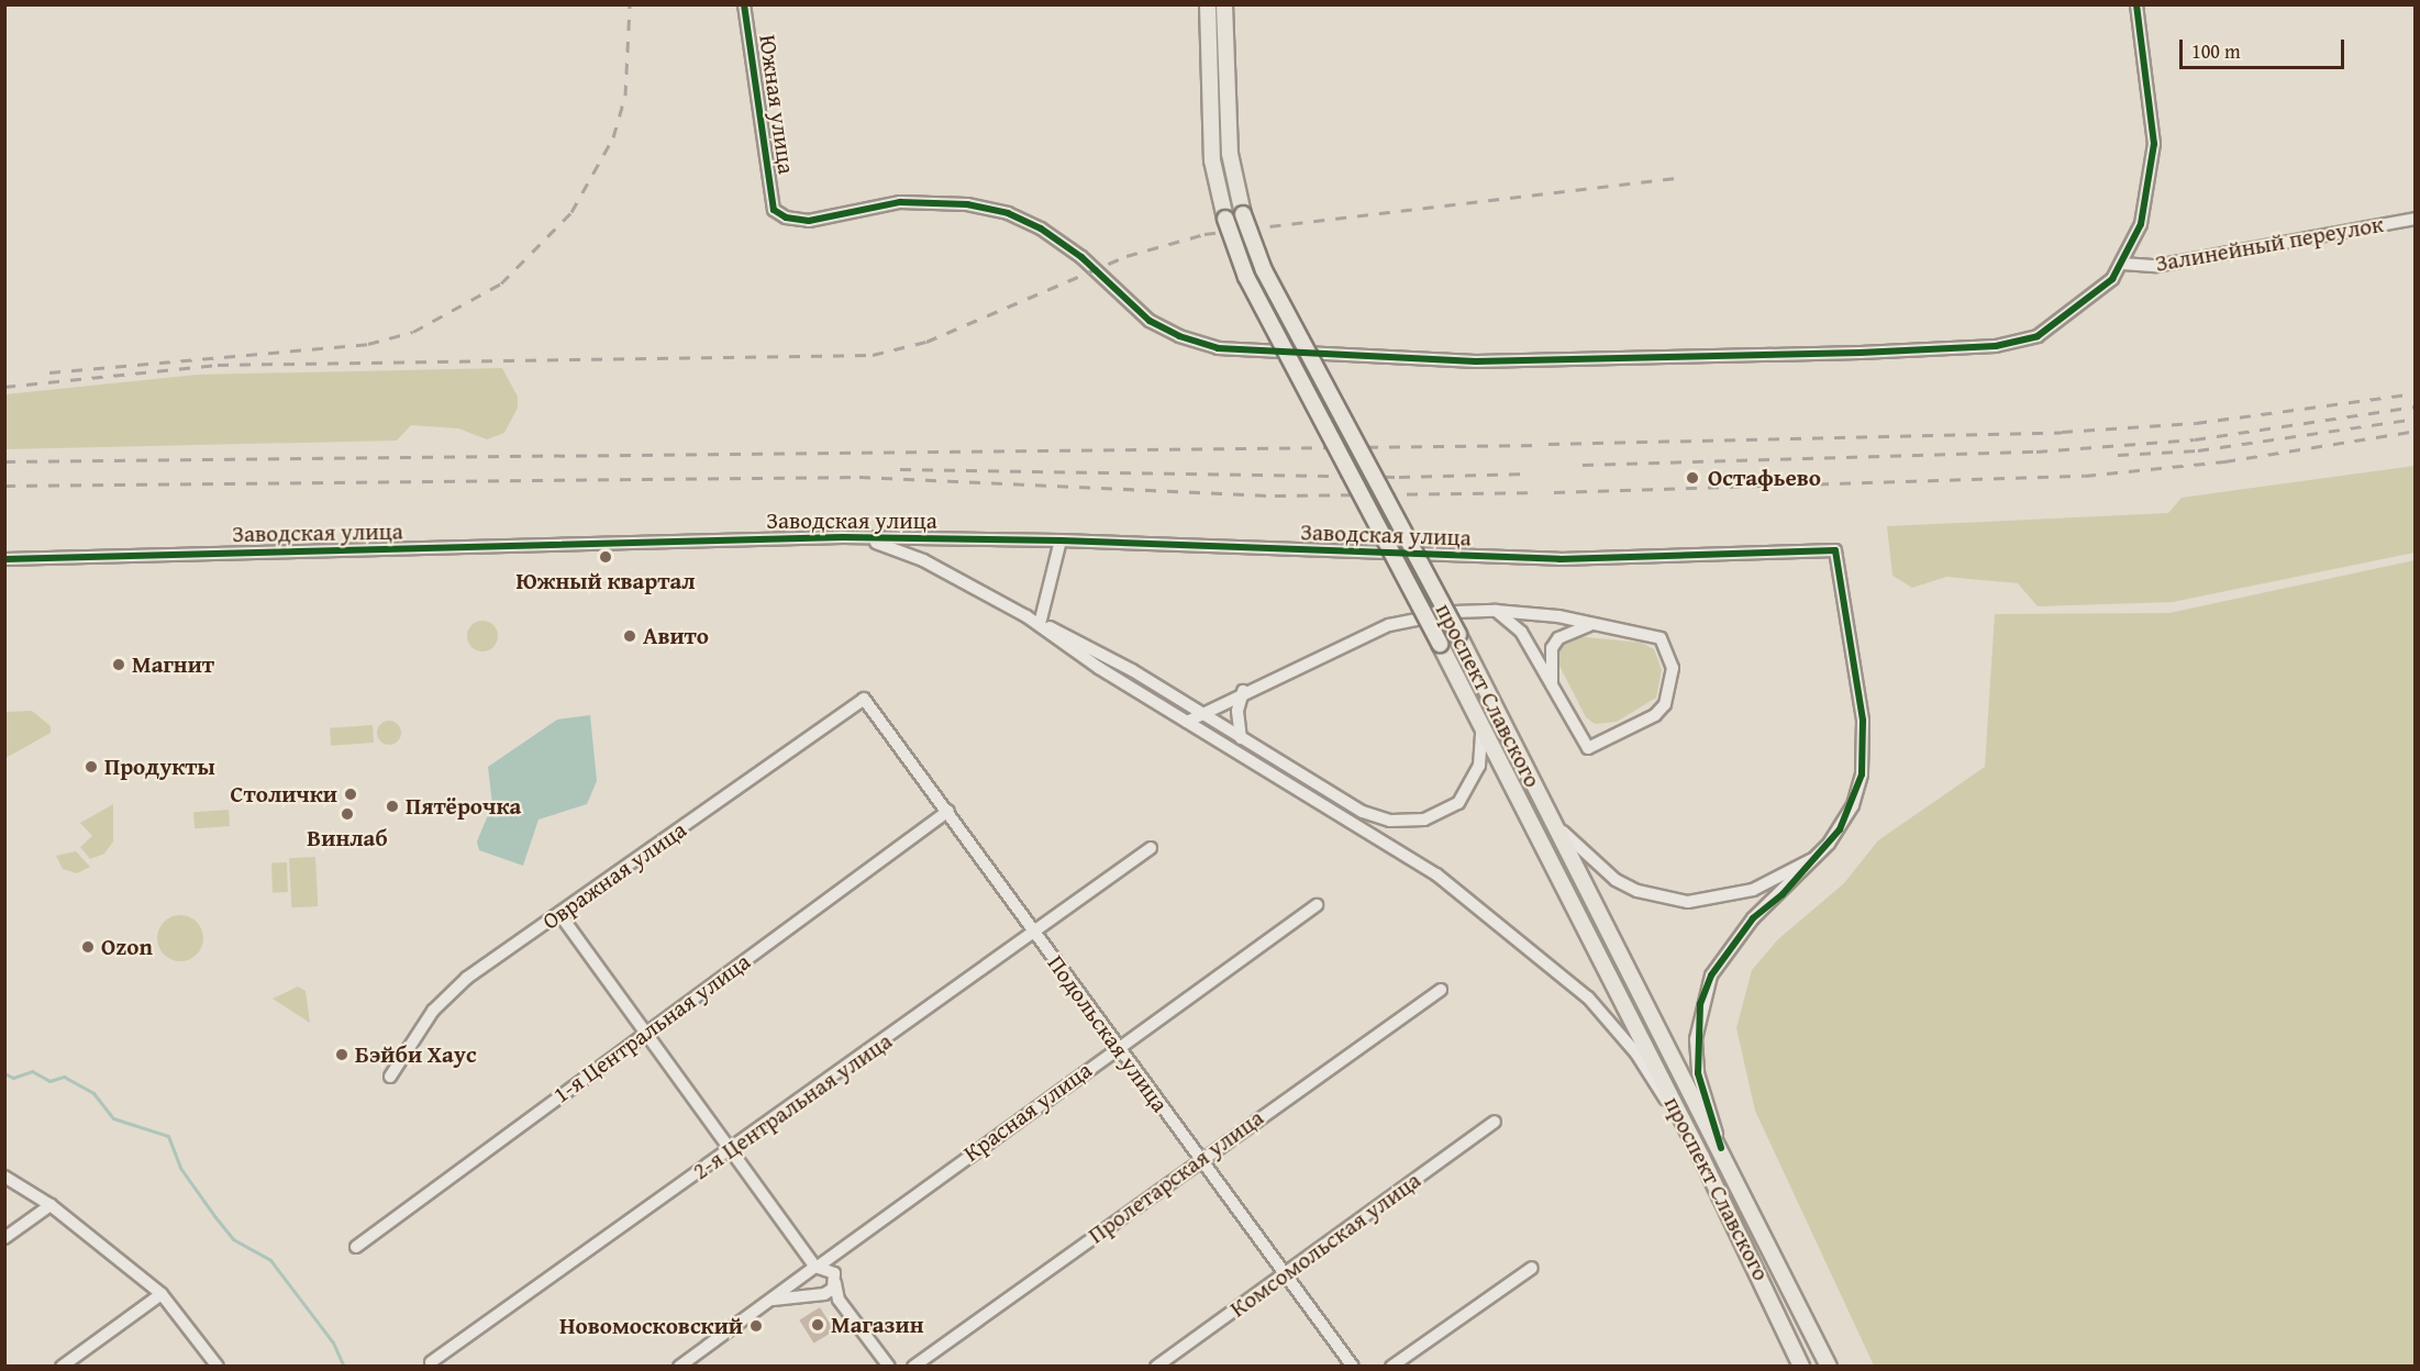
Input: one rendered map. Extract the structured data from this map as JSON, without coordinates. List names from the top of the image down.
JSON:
{
  "streets": {
    "main road": ["проспект Славского"],
    "street": [
      "Южная улица",
      "Залинейный переулок",
      "Заводская улица",
      "Овражная улица",
      "1-я Центральная улица",
      "Подольская улица",
      "2-я Центральная улица",
      "Красная улица",
      "Пролетарская улица",
      "Комсомольская улица"
    ]
  },
  "crossings": [
    ["Южная улица", "Залинейный переулок"],
    ["Овражная улица", "Подольская улица"],
    ["1-я Центральная улица", "Подольская улица"],
    ["Подольская улица", "2-я Центральная улица"],
    ["Подольская улица", "Красная улица"],
    ["Подольская улица", "Пролетарская улица"],
    ["Подольская улица", "Комсомольская улица"]
  ],
  "places": [
    "Остафьево",
    "Южный квартал",
    "Авито",
    "Магнит",
    "Продукты",
    "Столички",
    "Пятёрочка",
    "Винлаб",
    "Ozon",
    "Бэйби Хаус",
    "Магазин",
    "Новомосковский"
  ],
  "scale_bar": "100 m"
}
